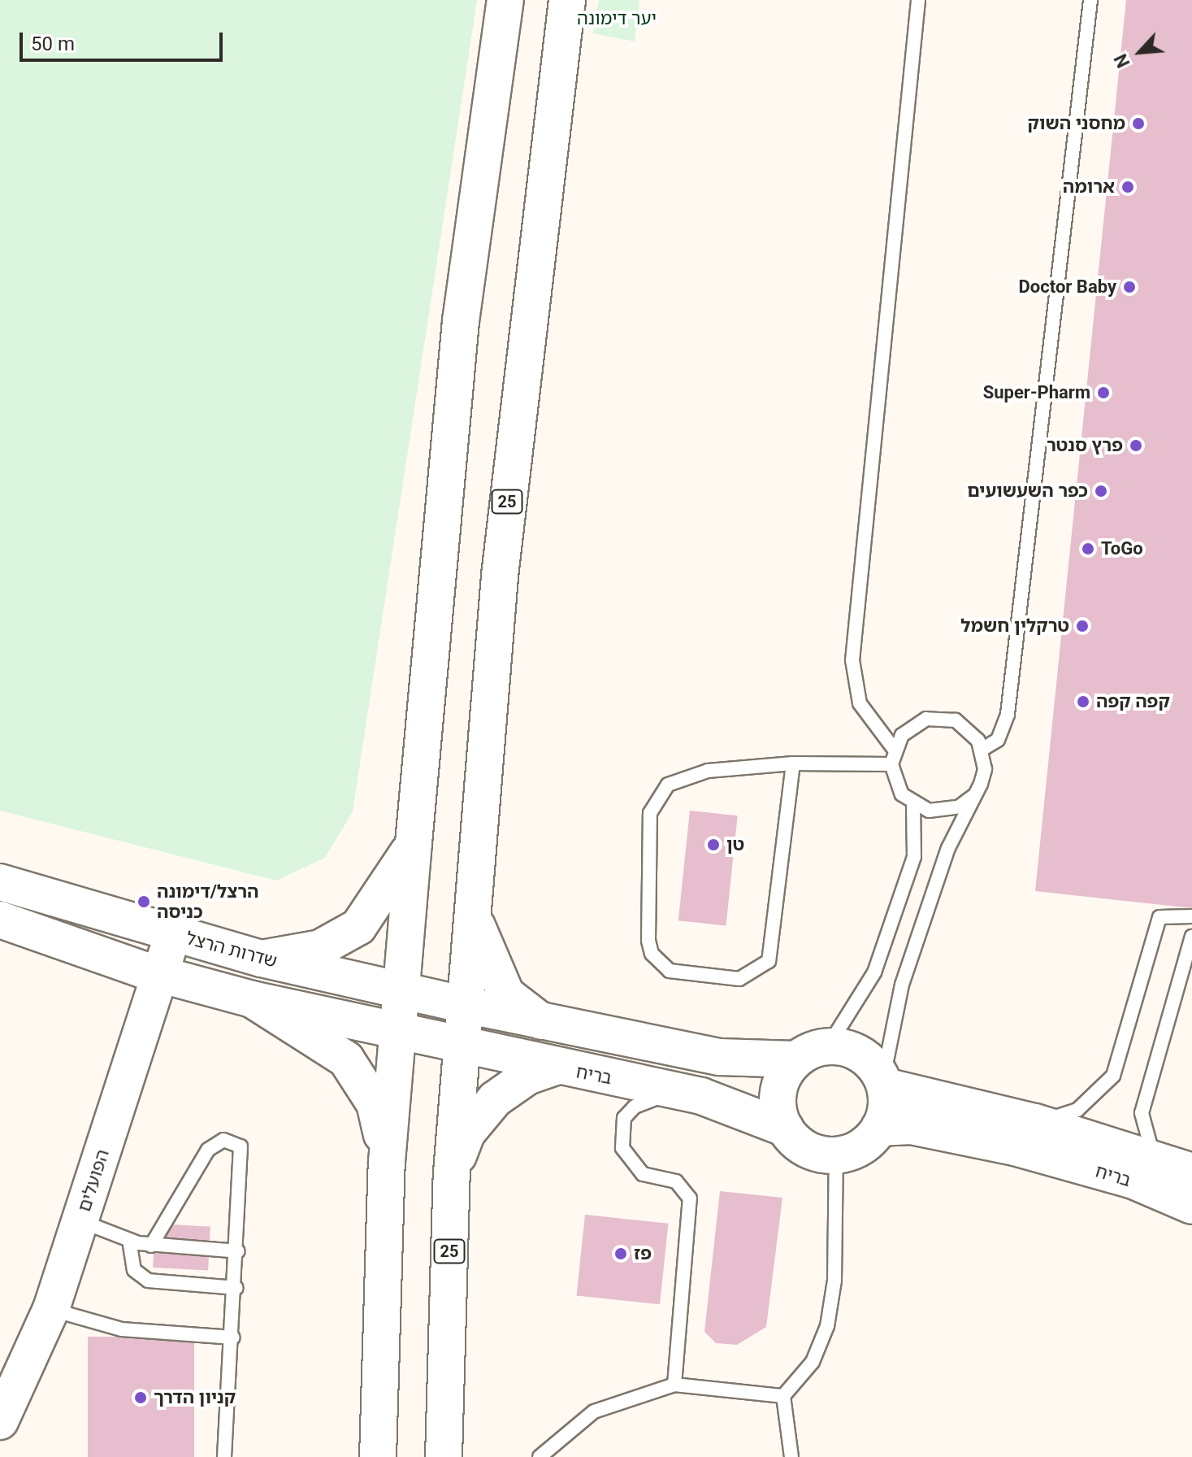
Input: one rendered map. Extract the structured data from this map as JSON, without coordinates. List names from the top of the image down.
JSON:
{
  "streets": {
    "main road": [
      "25",
      "שדרות הרצל",
      "בריח",
      "הפועלים"
    ]
  },
  "crossings": [
    ["25", "שדרות הרצל"],
    ["25", "בריח"],
    ["שדרות הרצל", "הפועלים"]
  ],
  "parks": ["יער דימונה"],
  "places": [
    "מחסני השוק",
    "ארומה",
    "Doctor Baby",
    "Super-Pharm",
    "פרץ סנטר",
    "כפר השעשועים",
    "ToGo",
    "טרקלין חשמל",
    "קפה קפה",
    "טן",
    "הרצל/דימונה כניסה",
    "פז",
    "קניון הדרך"
  ],
  "scale_bar": "50 m",
  "north": "bottom left"
}
